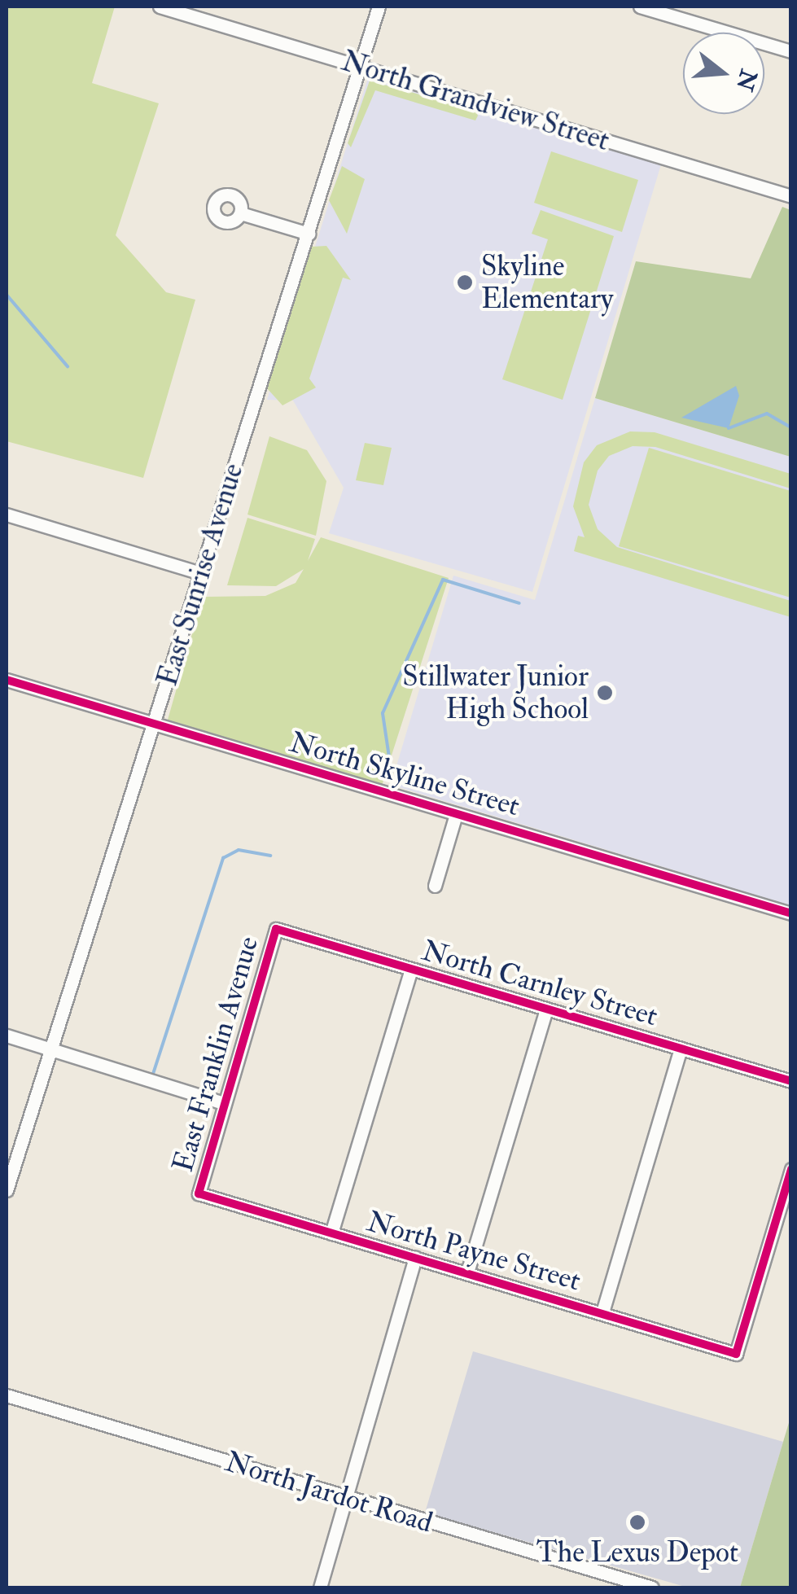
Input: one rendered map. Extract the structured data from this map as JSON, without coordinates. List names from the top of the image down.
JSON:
{
  "streets": {
    "street": [
      "North Grandview Street",
      "East Sunrise Avenue",
      "North Skyline Street",
      "North Carnley Street",
      "East Franklin Avenue",
      "North Payne Street",
      "North Jardot Road"
    ]
  },
  "crossings": [
    ["North Grandview Street", "East Sunrise Avenue"],
    ["East Sunrise Avenue", "North Skyline Street"],
    ["North Carnley Street", "East Franklin Avenue"],
    ["East Franklin Avenue", "North Payne Street"]
  ],
  "places": ["Skyline Elementary", "Stillwater Junior High School", "The Lexus Depot"],
  "north": "right"
}
